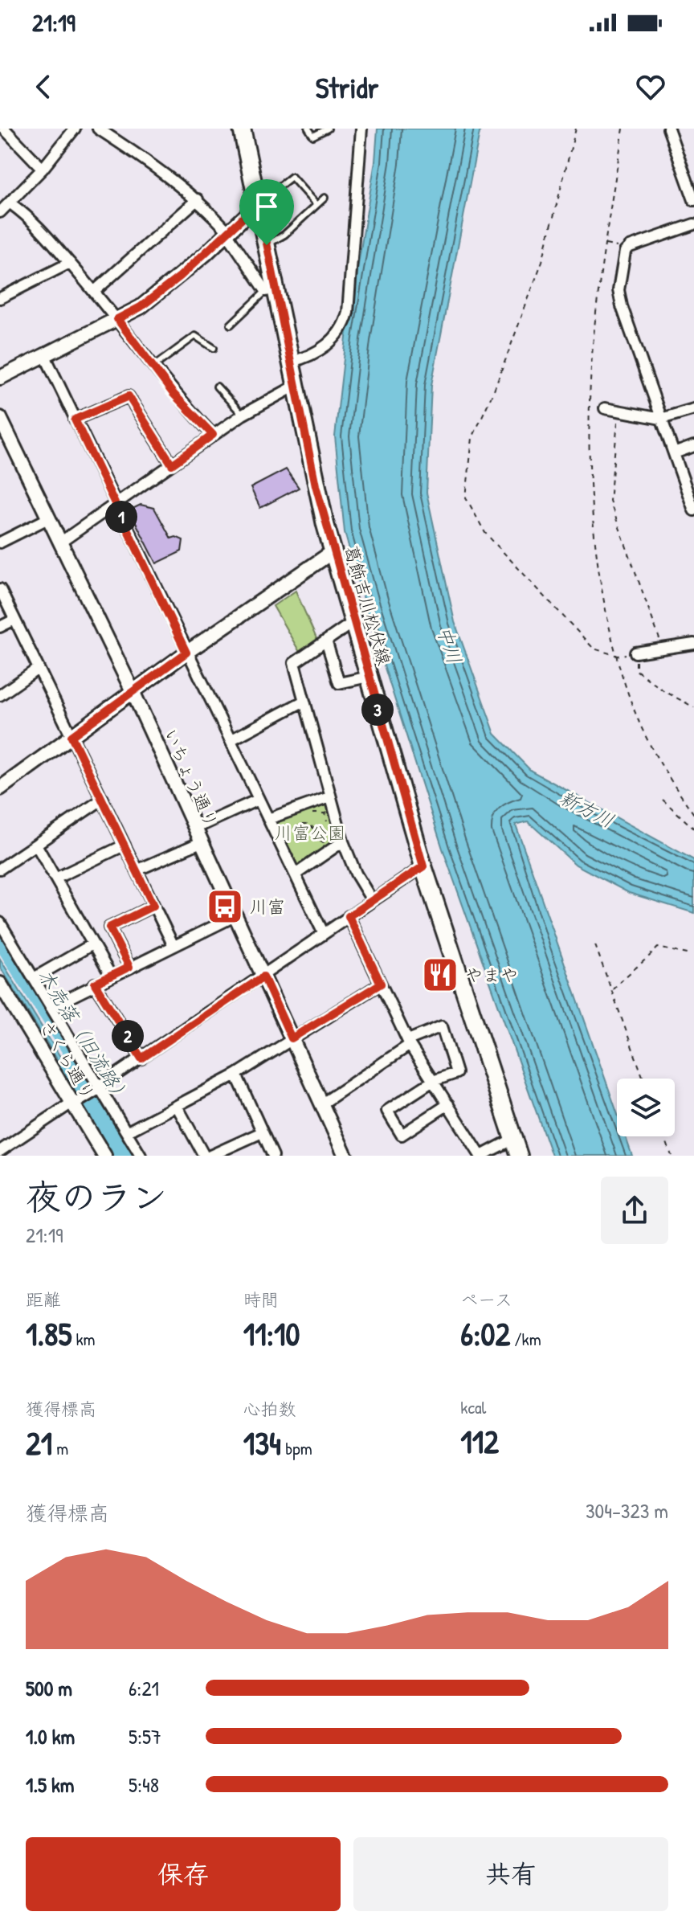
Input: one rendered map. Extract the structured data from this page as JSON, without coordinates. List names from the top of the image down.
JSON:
{
  "streets": {
    "main road": ["葛飾吉川松伏線"],
    "street": ["いちょう通り", "さくら通り"]
  },
  "water": ["中川", "新方川", "木売落（旧流路）"],
  "parks": ["川富公園"],
  "places": {
    "bus stop": ["川富"],
    "restaurant": ["やまや"]
  },
  "page": {
    "status": "21:19",
    "header": "Stridr",
    "pins": ["1", "3", "2"],
    "heading": ["夜のラン", "21:19"],
    "stats": [
      ["距離", "1.85 km"],
      ["時間", "11:10"],
      ["ペース", "6:02 /km"],
      ["獲得標高", "21 m"],
      ["心拍数", "134 bpm"],
      ["kcal", "112"]
    ],
    "chart": ["獲得標高", "304–323 m"],
    "list": [
      {
        "name": "500 m",
        "note": "6:21"
      },
      {
        "name": "1.0 km",
        "note": "5:57"
      },
      {
        "name": "1.5 km",
        "note": "5:48"
      }
    ],
    "buttons": ["保存", "共有"]
  }
}
